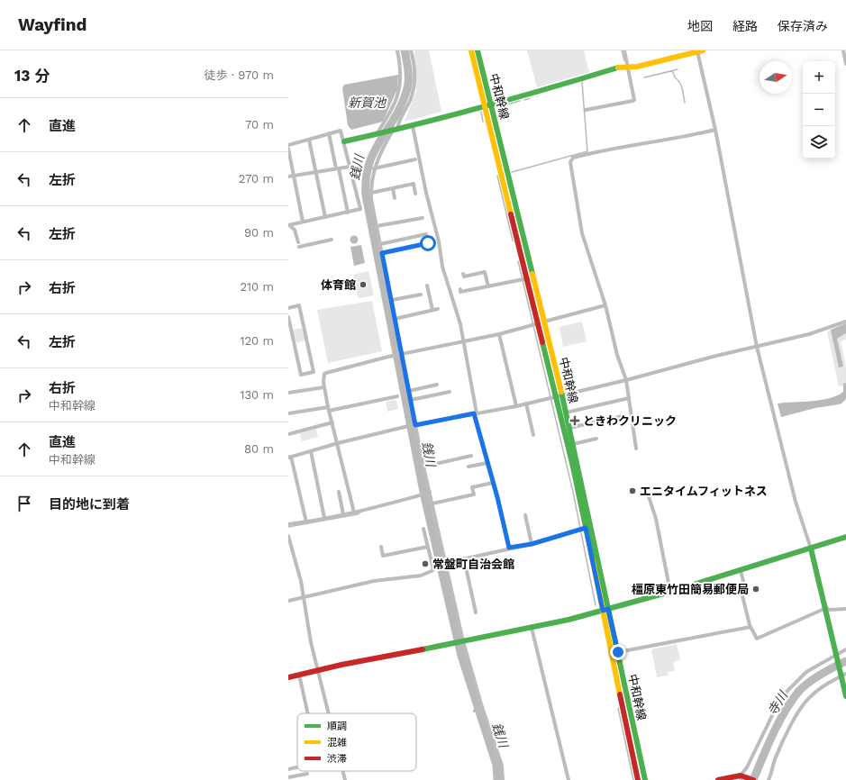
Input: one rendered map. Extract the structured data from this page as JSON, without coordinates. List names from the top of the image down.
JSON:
{
  "streets": {
    "main road": ["中和幹線"]
  },
  "water": ["新賀池", "銭川", "寺川"],
  "places": {
    "other": [
      "体育館",
      "エニタイムフィットネス",
      "常盤町自治会館",
      "橿原東竹田簡易郵便局"
    ],
    "health": ["ときわクリニック"]
  },
  "legend": ["順調", "混雑", "渋滞"],
  "north": "right",
  "page": {
    "header": "Wayfind",
    "nav": ["地図", "経路", "保存済み"],
    "heading": ["13 分", "徒歩 · 970 m"],
    "map_buttons": ["+", "−"],
    "list": [
      ["直進", "70 m"],
      ["左折", "270 m"],
      ["左折", "90 m"],
      ["右折", "210 m"],
      ["左折", "120 m"],
      ["右折", "中和幹線", "130 m"],
      ["直進", "中和幹線", "80 m"],
      "目的地に到着"
    ]
  }
}
